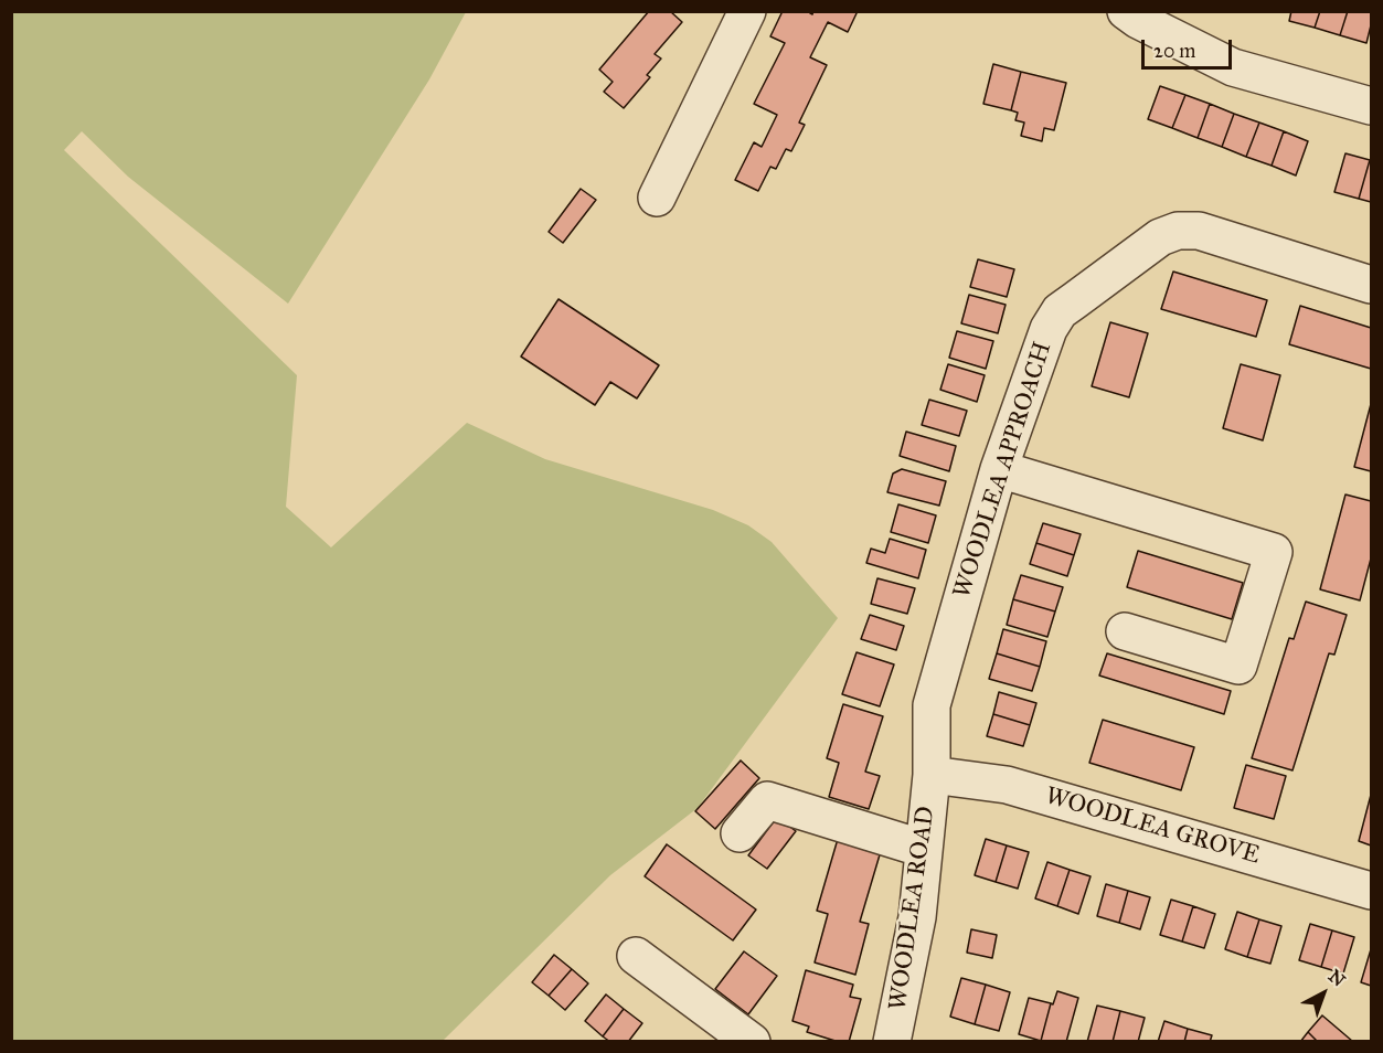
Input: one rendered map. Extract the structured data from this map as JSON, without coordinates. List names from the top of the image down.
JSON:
{
  "streets": {
    "street": ["WOODLEA APPROACH", "WOODLEA GROVE", "WOODLEA ROAD"]
  },
  "crossings": [
    ["WOODLEA APPROACH", "WOODLEA GROVE"],
    ["WOODLEA APPROACH", "WOODLEA ROAD"],
    ["WOODLEA GROVE", "WOODLEA ROAD"]
  ],
  "scale_bar": "20 m",
  "north": "top right"
}
